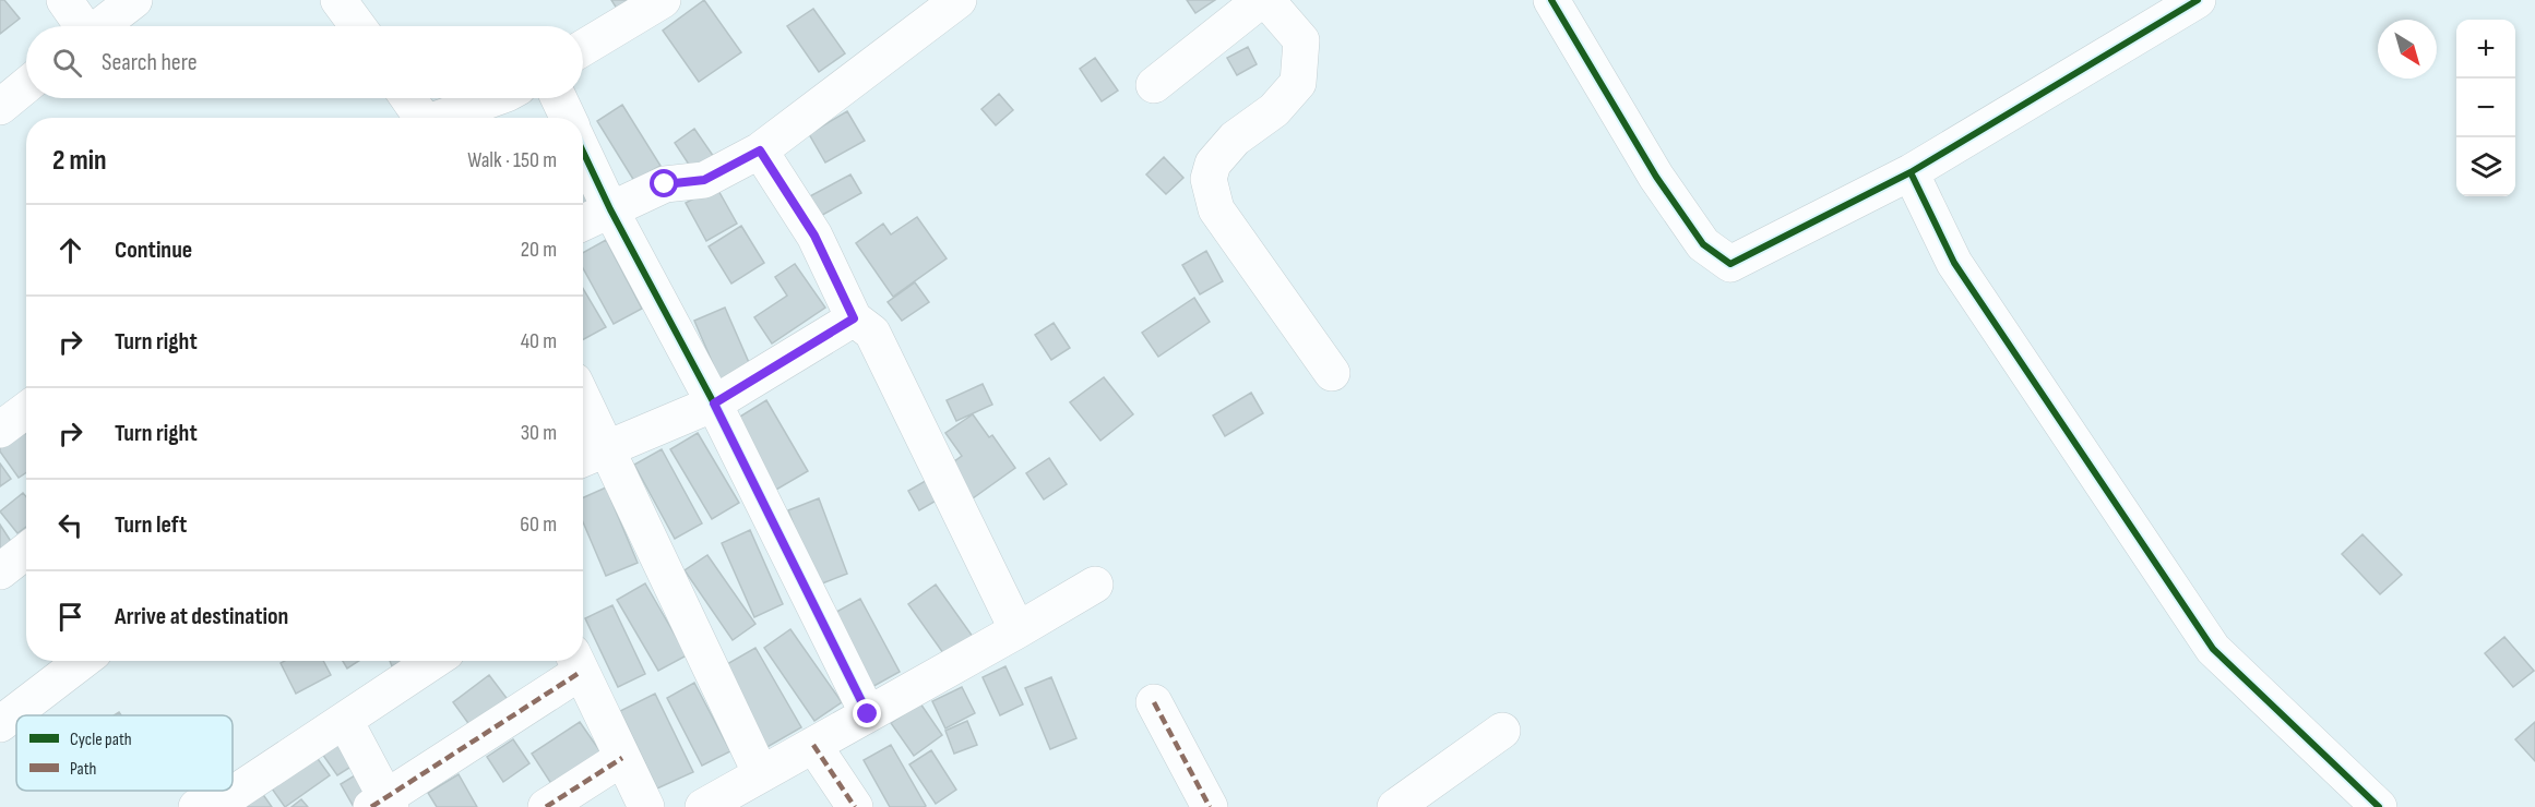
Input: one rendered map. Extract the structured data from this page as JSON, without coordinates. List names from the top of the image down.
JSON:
{
  "legend": ["Cycle path", "Path"],
  "north": "bottom right",
  "page": {
    "map_buttons": ["+", "−"],
    "search": "Search here",
    "heading": ["2 min", "Walk · 150 m"],
    "list": [
      ["Continue", "20 m"],
      ["Turn right", "40 m"],
      ["Turn right", "30 m"],
      ["Turn left", "60 m"],
      "Arrive at destination"
    ]
  }
}
